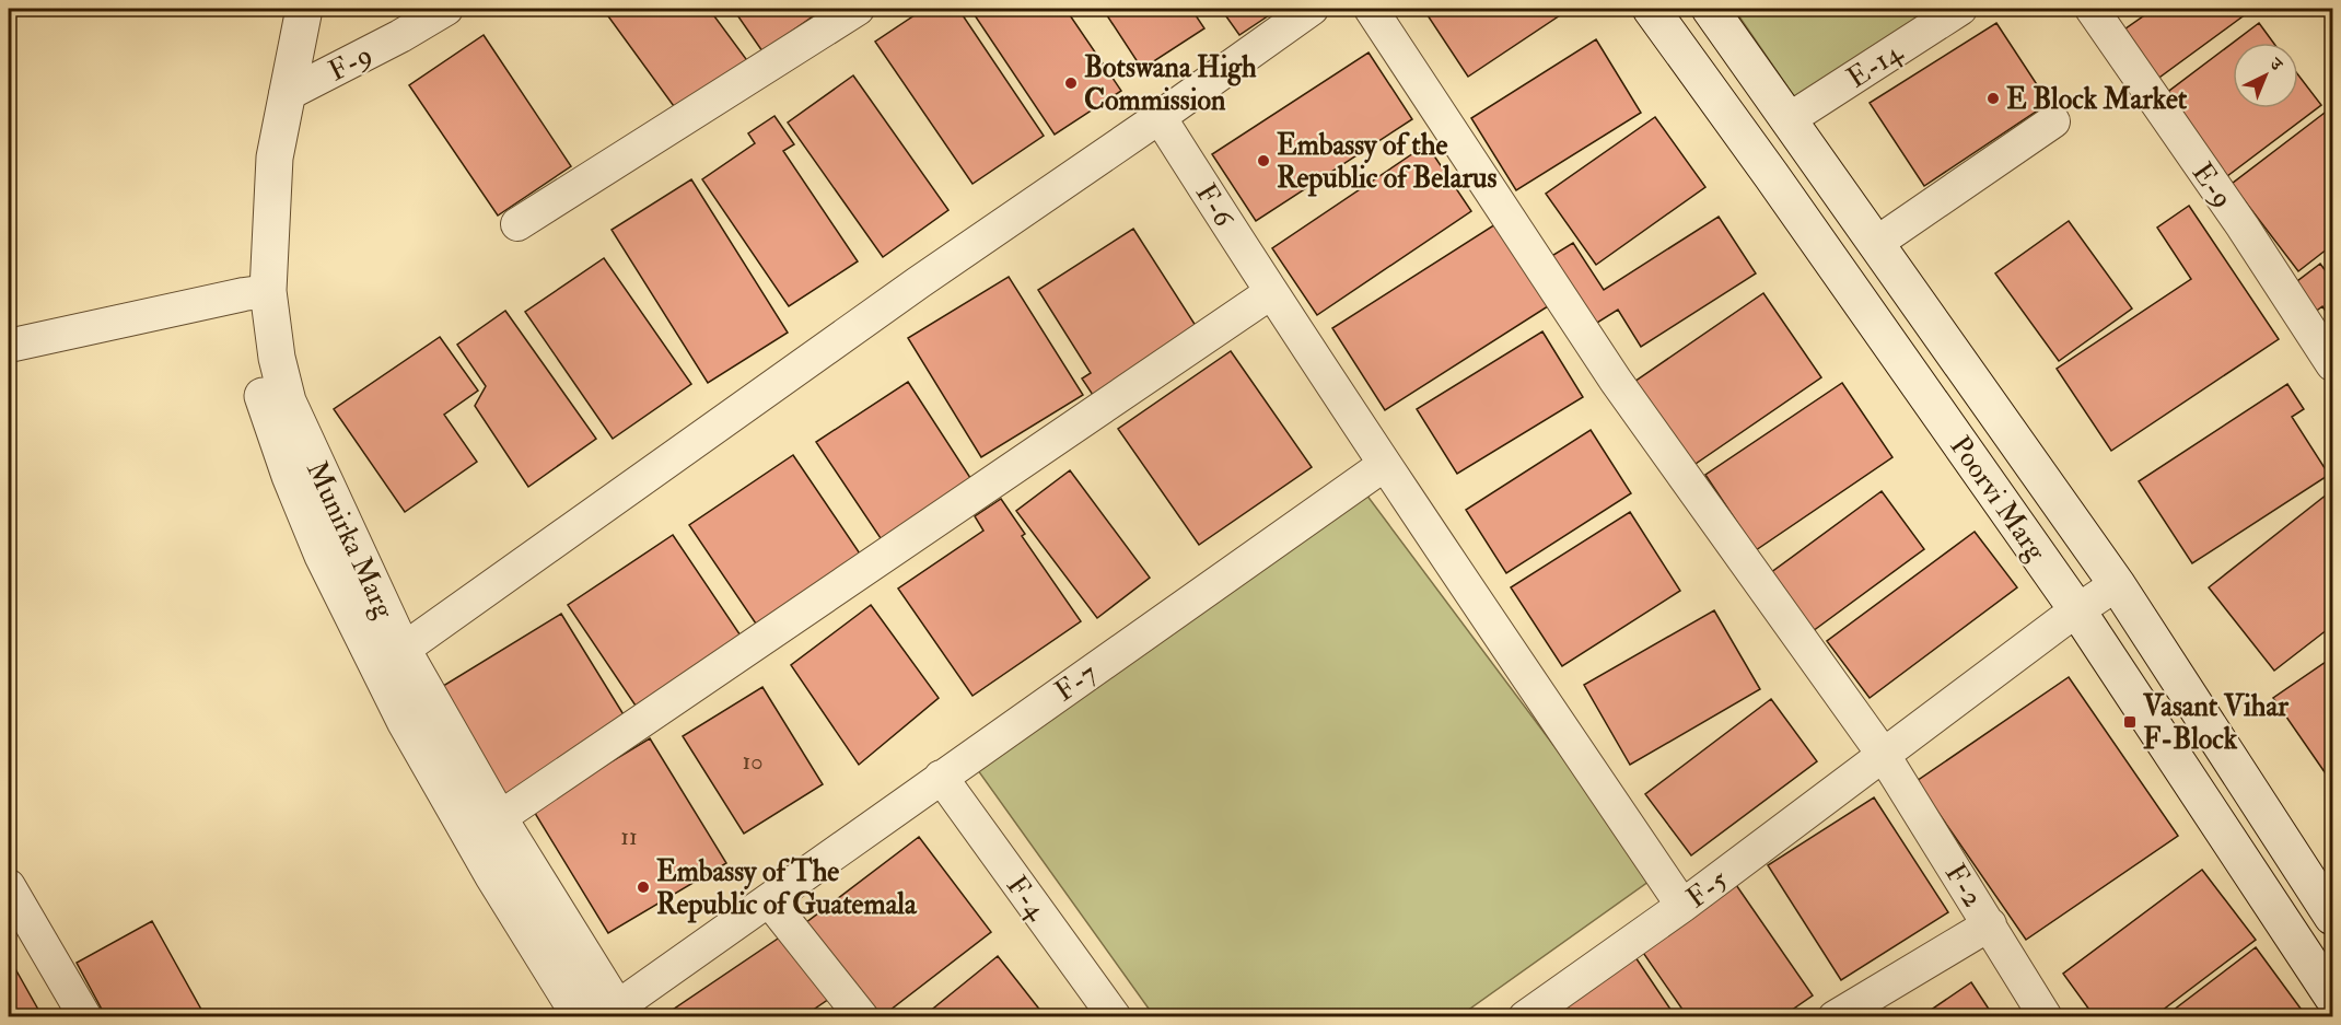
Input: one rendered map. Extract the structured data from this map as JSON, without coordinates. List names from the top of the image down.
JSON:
{
  "streets": {
    "main road": ["Poorvi Marg", "Munirka Marg"],
    "street": [
      "F-9",
      "E-14",
      "E-9",
      "F-6",
      "F-7",
      "F-2",
      "F-5",
      "F-4"
    ]
  },
  "crossings": [
    ["F-9", "Munirka Marg"],
    ["E-14", "Poorvi Marg"],
    ["F-6", "F-7"],
    ["F-6", "F-5"],
    ["Poorvi Marg", "F-5"],
    ["Munirka Marg", "F-7"],
    ["F-7", "F-4"],
    ["F-2", "F-5"]
  ],
  "places": {
    "other": [
      "Botswana High Commission",
      "E Block Market",
      "Embassy of the Republic of Belarus",
      "Embassy of The Republic of Guatemala"
    ],
    "transit": ["Vasant Vihar F-Block"]
  },
  "house_numbers": ["10", "11"],
  "north": "top right"
}
